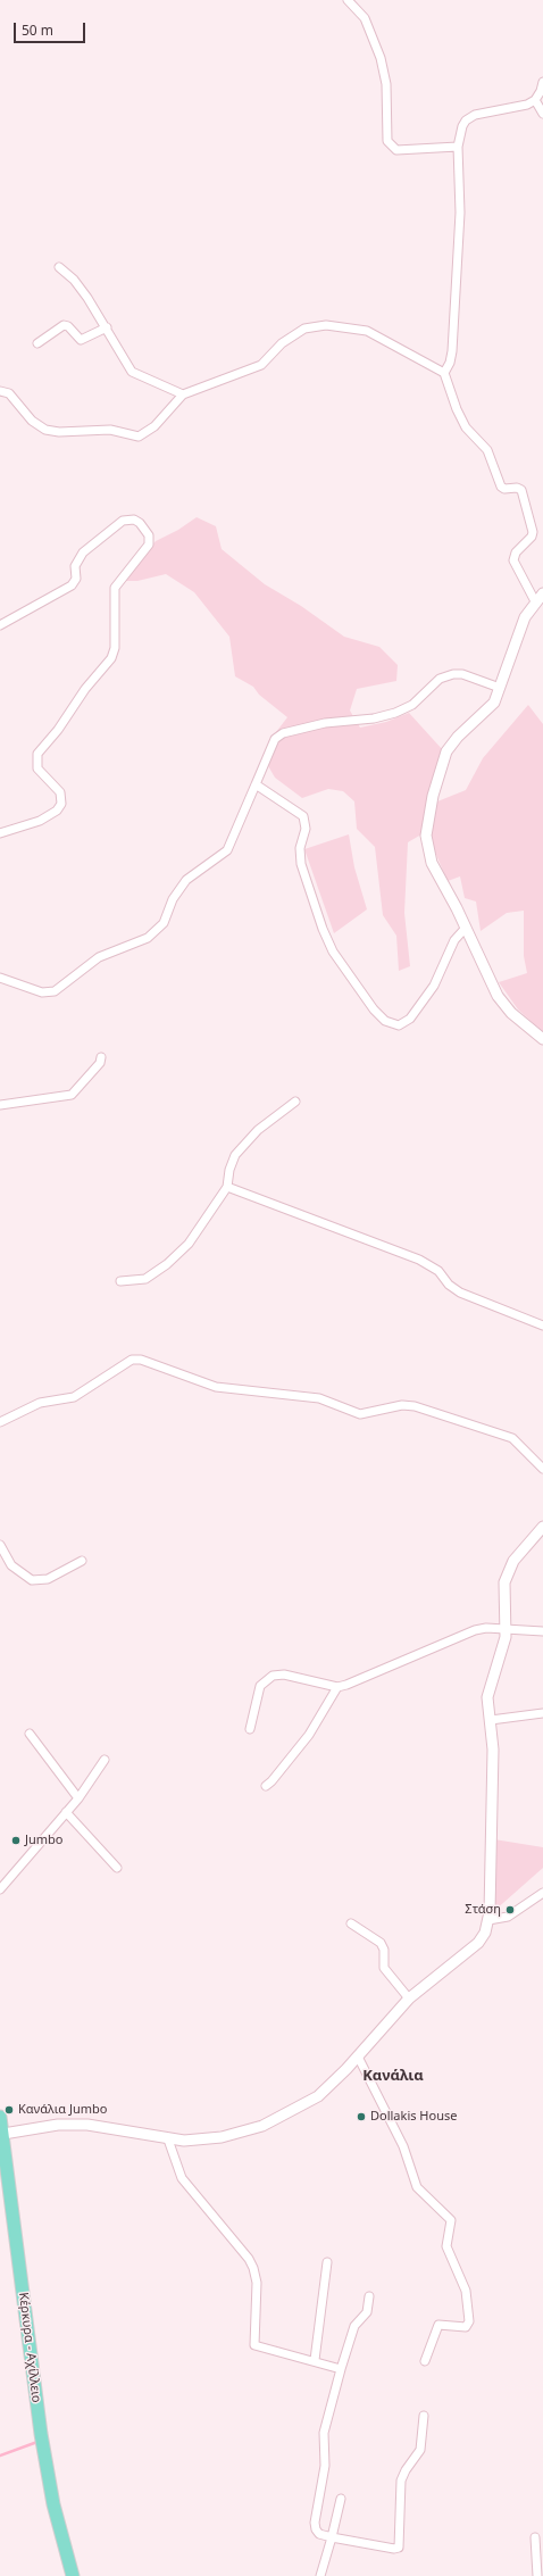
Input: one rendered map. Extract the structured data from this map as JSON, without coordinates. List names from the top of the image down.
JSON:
{
  "streets": {
    "main road": ["Κέρκυρα - Αχίλλειο"]
  },
  "districts": ["Κανάλια"],
  "places": [
    "Jumbo",
    "Στάση",
    "Κανάλια Jumbo",
    "Dollakis House"
  ],
  "scale_bar": "50 m"
}
